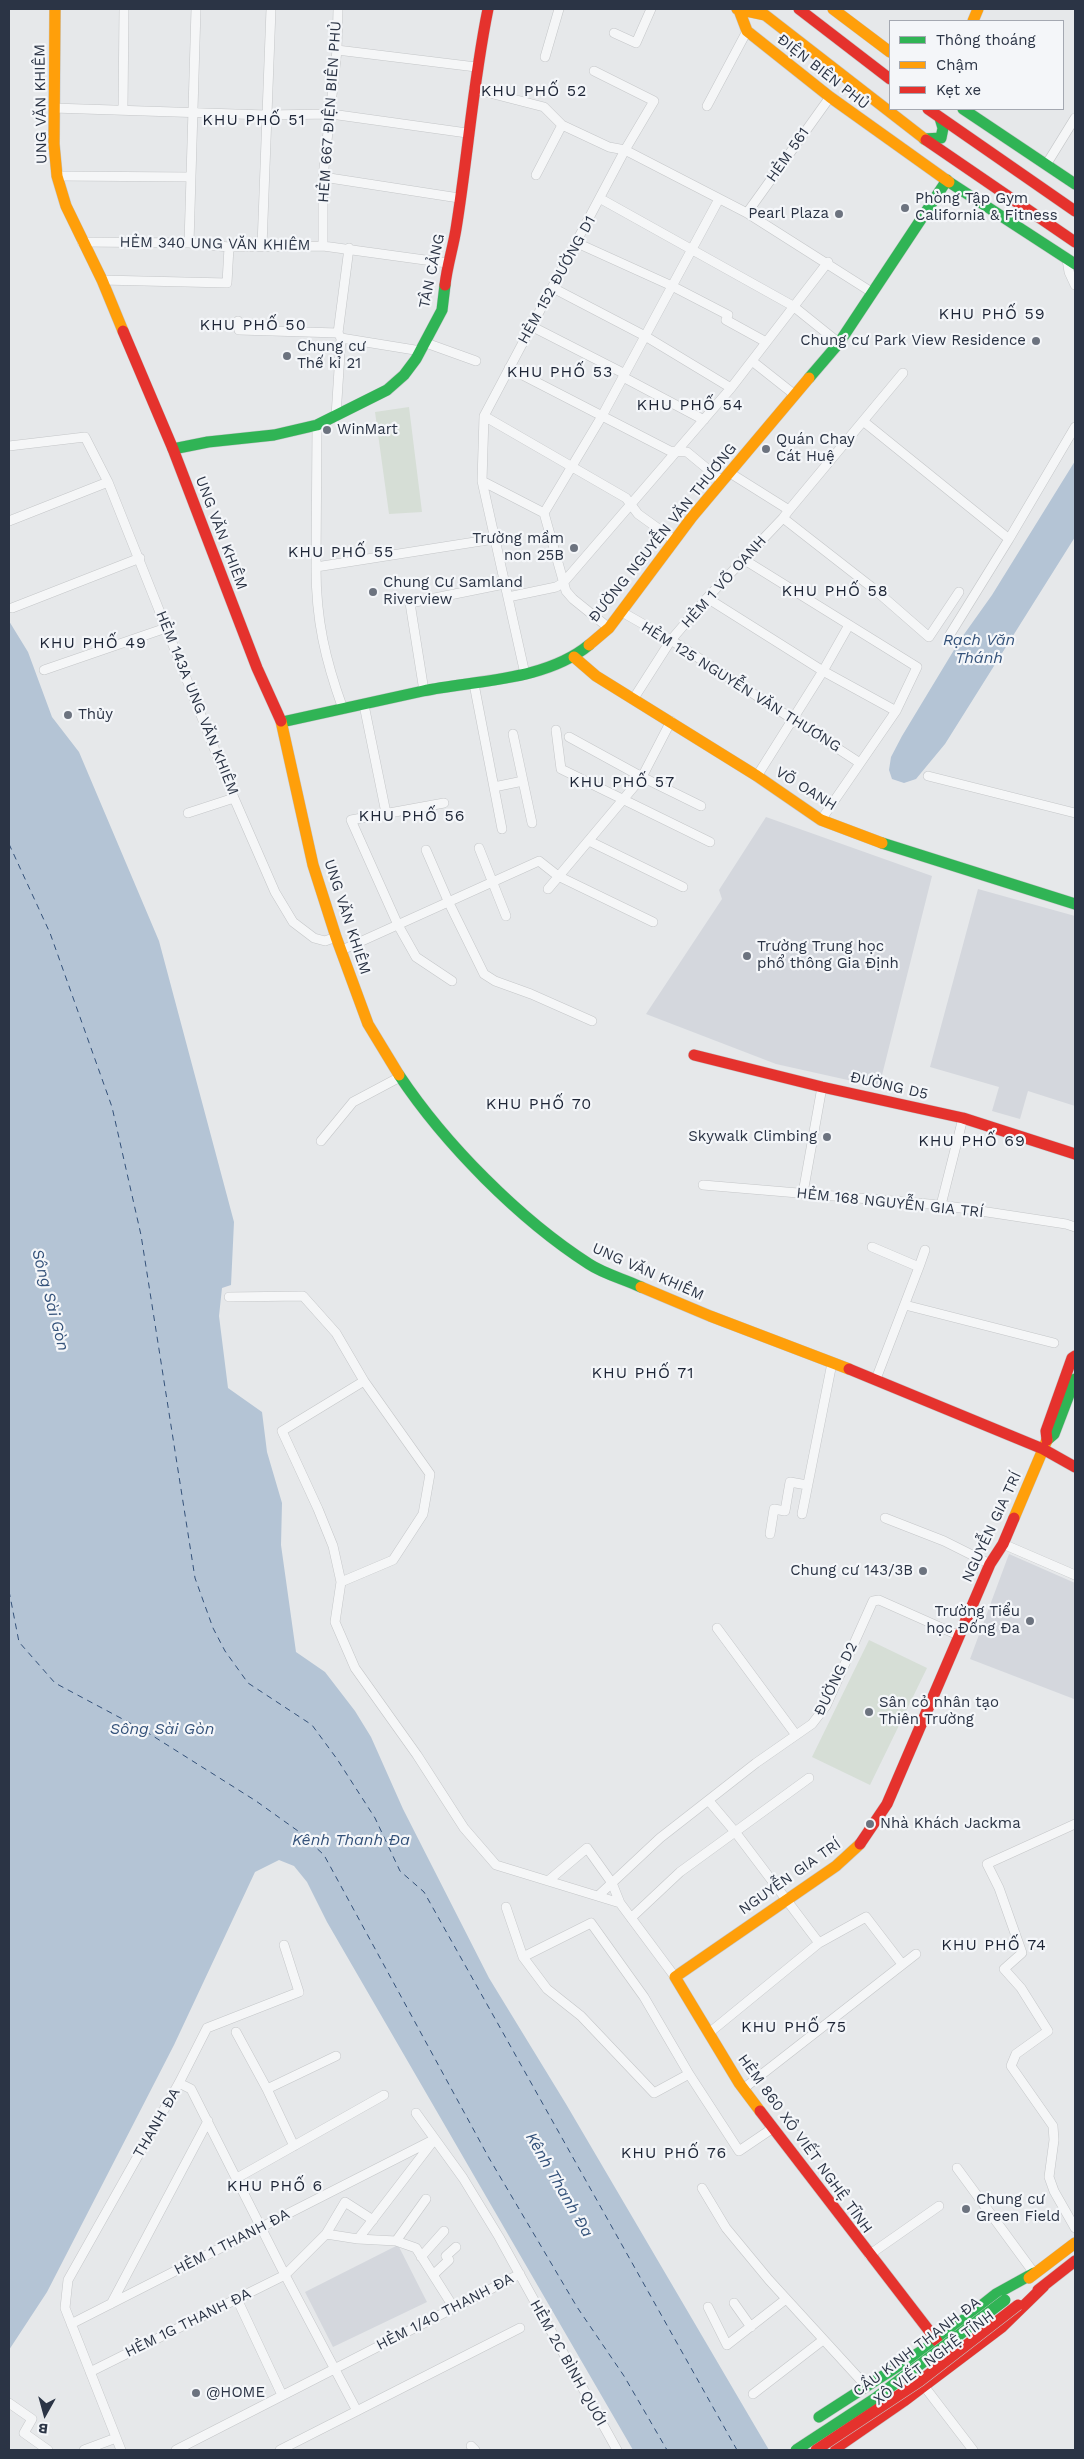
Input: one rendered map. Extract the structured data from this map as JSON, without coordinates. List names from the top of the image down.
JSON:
{
  "streets": {
    "main road": [
      "ĐIỆN BIÊN PHỦ",
      "UNG VĂN KHIÊM",
      "TÂN CẢNG",
      "ĐƯỜNG NGUYỄN VĂN THƯƠNG",
      "VÕ OANH",
      "ĐƯỜNG D5",
      "NGUYỄN GIA TRÍ",
      "HẺM 860 XÔ VIẾT NGHỆ TĨNH",
      "CẦU KINH THANH ĐA",
      "XÔ VIẾT NGHỆ TĨNH"
    ],
    "street": [
      "HẺM 667 ĐIỆN BIÊN PHỦ",
      "HẺM 561",
      "HẺM 340 UNG VĂN KHIÊM",
      "HẺM 152 ĐƯỜNG D1",
      "HẺM 1 VÕ OANH",
      "HẺM 125 NGUYỄN VĂN THƯƠNG",
      "HẺM 143A UNG VĂN KHIÊM",
      "HẺM 168 NGUYỄN GIA TRÍ",
      "ĐƯỜNG D2",
      "THANH ĐA",
      "HẺM 1 THANH ĐA",
      "HẺM 1/40 THANH ĐA",
      "HẺM 1G THANH ĐA",
      "HẺM 2C BÌNH QUỚI"
    ]
  },
  "crossings": [
    ["ĐIỆN BIÊN PHỦ", "HẺM 561"],
    ["ĐIỆN BIÊN PHỦ", "ĐƯỜNG NGUYỄN VĂN THƯƠNG"],
    ["UNG VĂN KHIÊM", "HẺM 340 UNG VĂN KHIÊM"],
    ["UNG VĂN KHIÊM", "TÂN CẢNG"],
    ["UNG VĂN KHIÊM", "ĐƯỜNG NGUYỄN VĂN THƯƠNG"],
    ["UNG VĂN KHIÊM", "HẺM 143A UNG VĂN KHIÊM"],
    ["UNG VĂN KHIÊM", "NGUYỄN GIA TRÍ"],
    ["HẺM 667 ĐIỆN BIÊN PHỦ", "HẺM 340 UNG VĂN KHIÊM"],
    ["HẺM 340 UNG VĂN KHIÊM", "TÂN CẢNG"],
    ["HẺM 152 ĐƯỜNG D1", "ĐƯỜNG NGUYỄN VĂN THƯƠNG"],
    ["ĐƯỜNG NGUYỄN VĂN THƯƠNG", "HẺM 125 NGUYỄN VĂN THƯƠNG"],
    ["ĐƯỜNG NGUYỄN VĂN THƯƠNG", "VÕ OANH"],
    ["HẺM 1 VÕ OANH", "HẺM 125 NGUYỄN VĂN THƯƠNG"],
    ["HẺM 1 VÕ OANH", "VÕ OANH"],
    ["NGUYỄN GIA TRÍ", "ĐƯỜNG D2"],
    ["NGUYỄN GIA TRÍ", "HẺM 860 XÔ VIẾT NGHỆ TĨNH"],
    ["ĐƯỜNG D2", "HẺM 860 XÔ VIẾT NGHỆ TĨNH"],
    ["THANH ĐA", "HẺM 1 THANH ĐA"],
    ["THANH ĐA", "HẺM 1/40 THANH ĐA"],
    ["THANH ĐA", "HẺM 1G THANH ĐA"],
    ["HẺM 860 XÔ VIẾT NGHỆ TĨNH", "XÔ VIẾT NGHỆ TĨNH"],
    ["HẺM 1 THANH ĐA", "HẺM 1/40 THANH ĐA"],
    ["HẺM 1/40 THANH ĐA", "HẺM 2C BÌNH QUỚI"],
    ["CẦU KINH THANH ĐA", "XÔ VIẾT NGHỆ TĨNH"]
  ],
  "districts": [
    "KHU PHỐ 52",
    "KHU PHỐ 51",
    "KHU PHỐ 59",
    "KHU PHỐ 50",
    "KHU PHỐ 53",
    "KHU PHỐ 54",
    "KHU PHỐ 55",
    "KHU PHỐ 58",
    "KHU PHỐ 49",
    "KHU PHỐ 57",
    "KHU PHỐ 56",
    "KHU PHỐ 70",
    "KHU PHỐ 69",
    "KHU PHỐ 71",
    "KHU PHỐ 74",
    "KHU PHỐ 75",
    "KHU PHỐ 76",
    "KHU PHỐ 6"
  ],
  "water": ["Rạch Văn Thánh", "Sông Sài Gòn", "Kênh Thanh Đa"],
  "places": [
    "Phòng Tập Gym California & Fitness",
    "Pearl Plaza",
    "Chung cư Park View Residence",
    "Chung cư Thế kỉ 21",
    "WinMart",
    "Quán Chay Cát Huệ",
    "Trường mầm non 25B",
    "Chung Cư Samland Riverview",
    "Thủy",
    "Trường Trung học phổ thông Gia Định",
    "Skywalk Climbing",
    "Chung cư 143/3B",
    "Trường Tiểu học Đống Đa",
    "Sân cỏ nhân tạo Thiên Trường",
    "Nhà Khách Jackma",
    "Chung cư Green Field",
    "@HOME"
  ],
  "legend": ["Thông thoáng", "Chậm", "Kẹt xe"],
  "north": "bottom"
}
